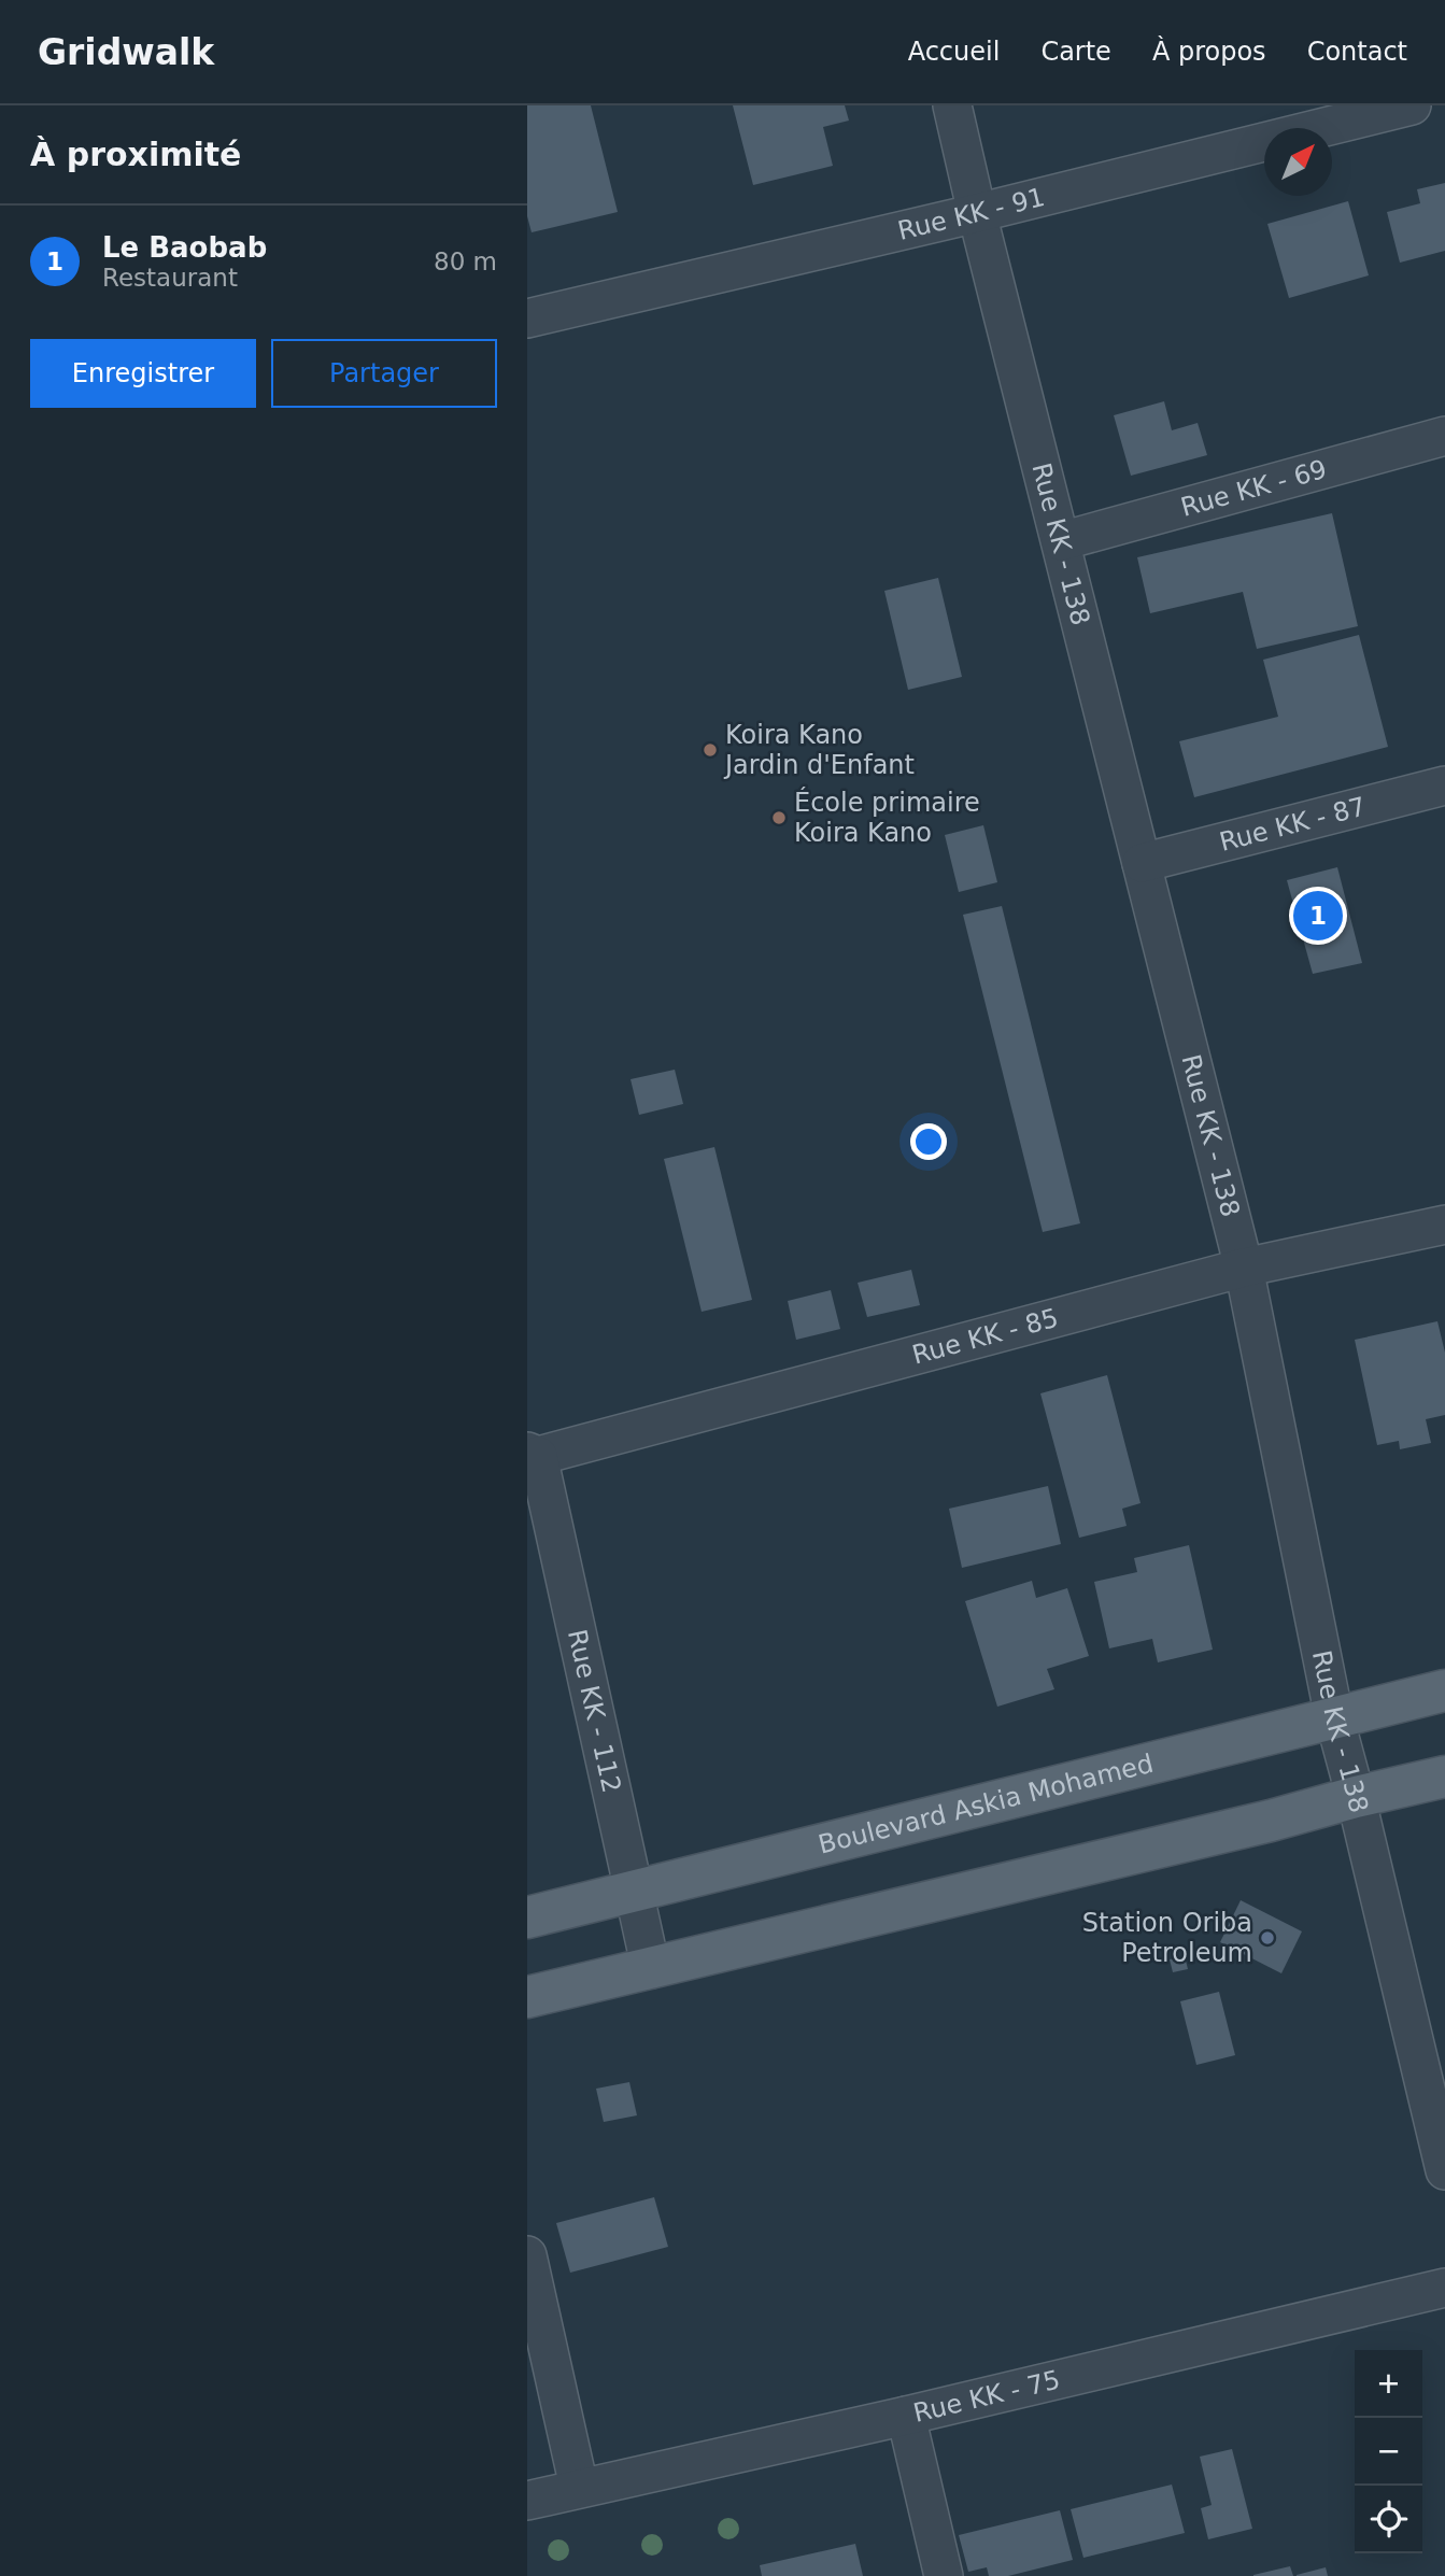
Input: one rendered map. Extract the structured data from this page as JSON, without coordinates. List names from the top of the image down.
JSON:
{
  "streets": {
    "main road": ["Boulevard Askia Mohamed"],
    "street": [
      "Rue KK - 91",
      "Rue KK - 69",
      "Rue KK - 138",
      "Rue KK - 87",
      "Rue KK - 85",
      "Rue KK - 112",
      "Rue KK - 75"
    ]
  },
  "crossings": [
    ["Rue KK - 91", "Rue KK - 138"],
    ["Rue KK - 69", "Rue KK - 138"],
    ["Rue KK - 138", "Rue KK - 87"],
    ["Rue KK - 138", "Rue KK - 85"],
    ["Rue KK - 138", "Boulevard Askia Mohamed"],
    ["Rue KK - 85", "Rue KK - 112"],
    ["Rue KK - 112", "Boulevard Askia Mohamed"]
  ],
  "places": ["Koira Kano Jardin d'Enfant", "École primaire Koira Kano", "Station Oriba Petroleum"],
  "north": "top right",
  "page": {
    "header": "Gridwalk",
    "nav": [
      "Accueil",
      "Carte",
      "À propos",
      "Contact"
    ],
    "heading": "À proximité",
    "list": [
      {
        "mark": "1",
        "name": "Le Baobab",
        "note": "Restaurant",
        "value": "80 m"
      }
    ],
    "buttons": ["Enregistrer", "Partager"],
    "pins": "1",
    "map_buttons": ["+", "−"]
  }
}
